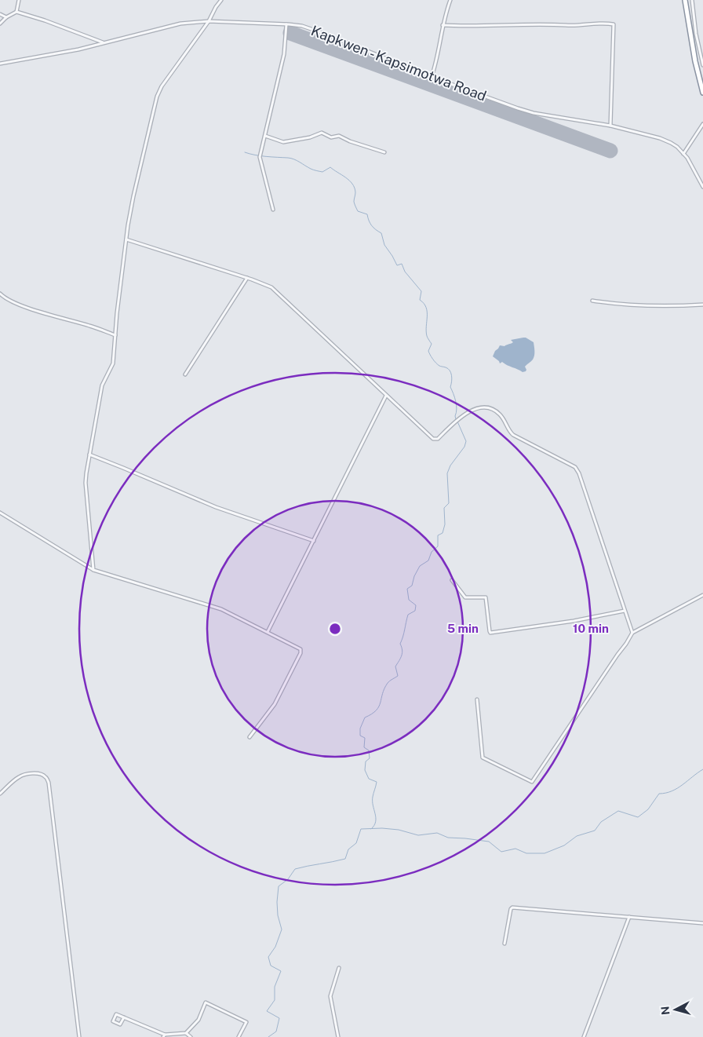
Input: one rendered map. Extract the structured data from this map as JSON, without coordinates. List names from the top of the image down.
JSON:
{
  "streets": {
    "street": ["Kapkwen - Kapsimotwa Road"]
  },
  "north": "left",
  "rings": ["5 min", "10 min"]
}
